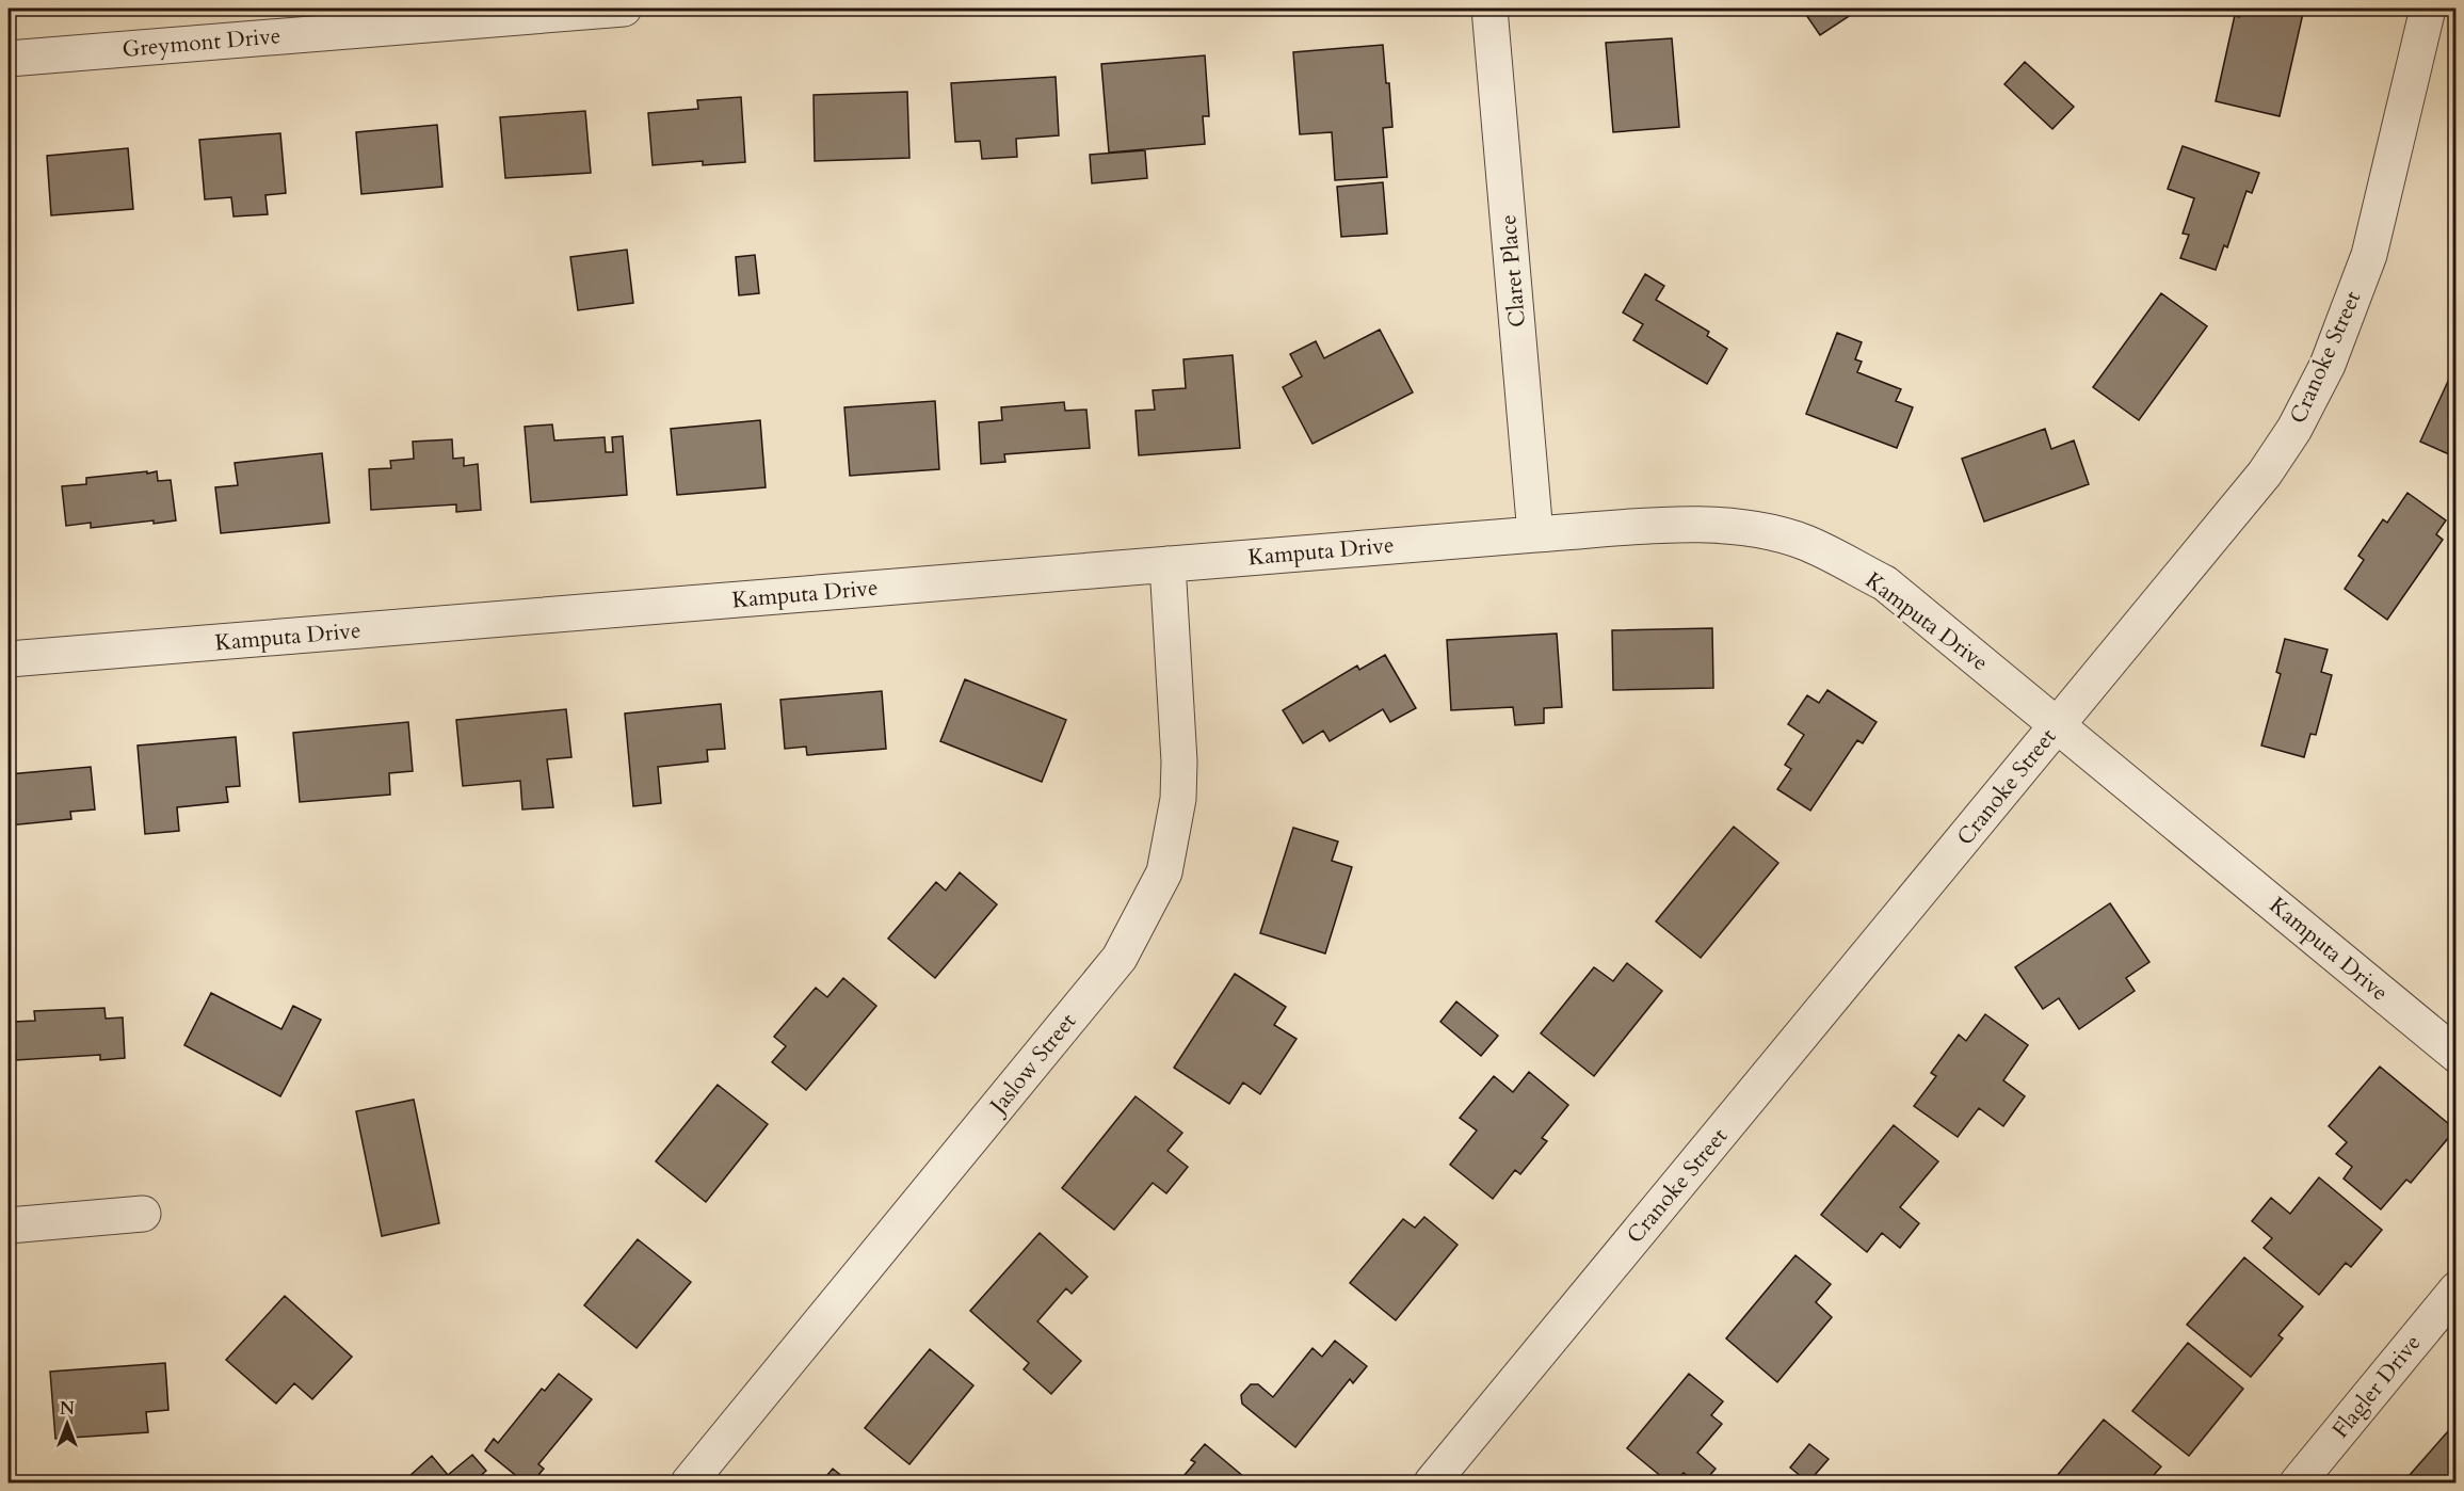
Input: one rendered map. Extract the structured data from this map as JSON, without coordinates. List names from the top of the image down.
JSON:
{
  "streets": {
    "street": [
      "Greymont Drive",
      "Claret Place",
      "Cranoke Street",
      "Kamputa Drive",
      "Jaslow Street",
      "Flagler Drive"
    ]
  },
  "crossings": [
    ["Claret Place", "Kamputa Drive"],
    ["Cranoke Street", "Kamputa Drive"],
    ["Kamputa Drive", "Jaslow Street"]
  ],
  "north": "top"
}
